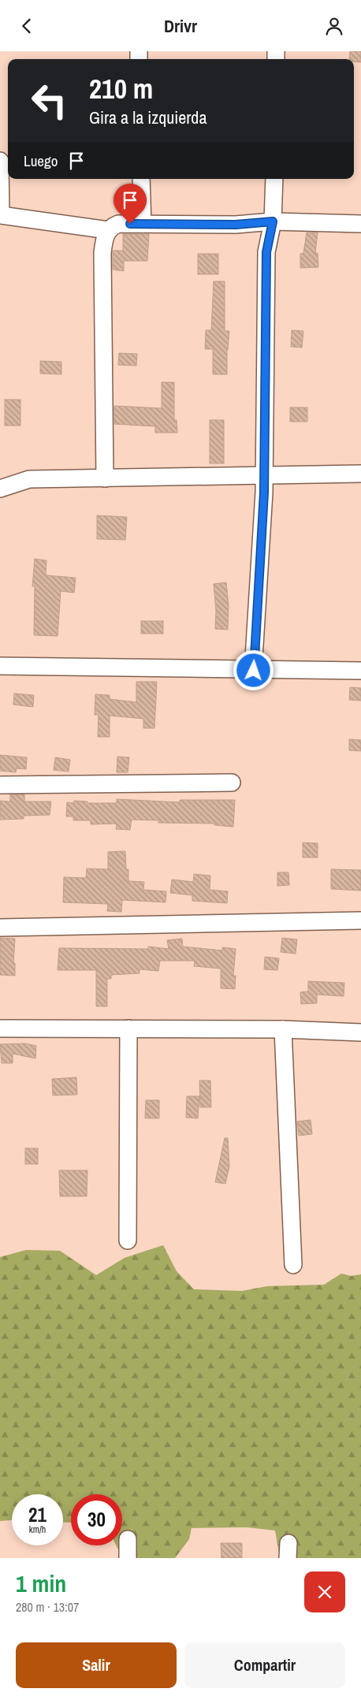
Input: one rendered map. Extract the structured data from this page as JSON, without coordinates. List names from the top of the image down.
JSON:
{
  "page": {
    "header": "Drivr",
    "turn": ["210 m", "Gira a la izquierda"],
    "then": "Luego",
    "speed": "21 km/h",
    "limit": "30",
    "heading": ["1 min", "280 m · 13:07"],
    "buttons": ["Salir", "Compartir"]
  }
}
